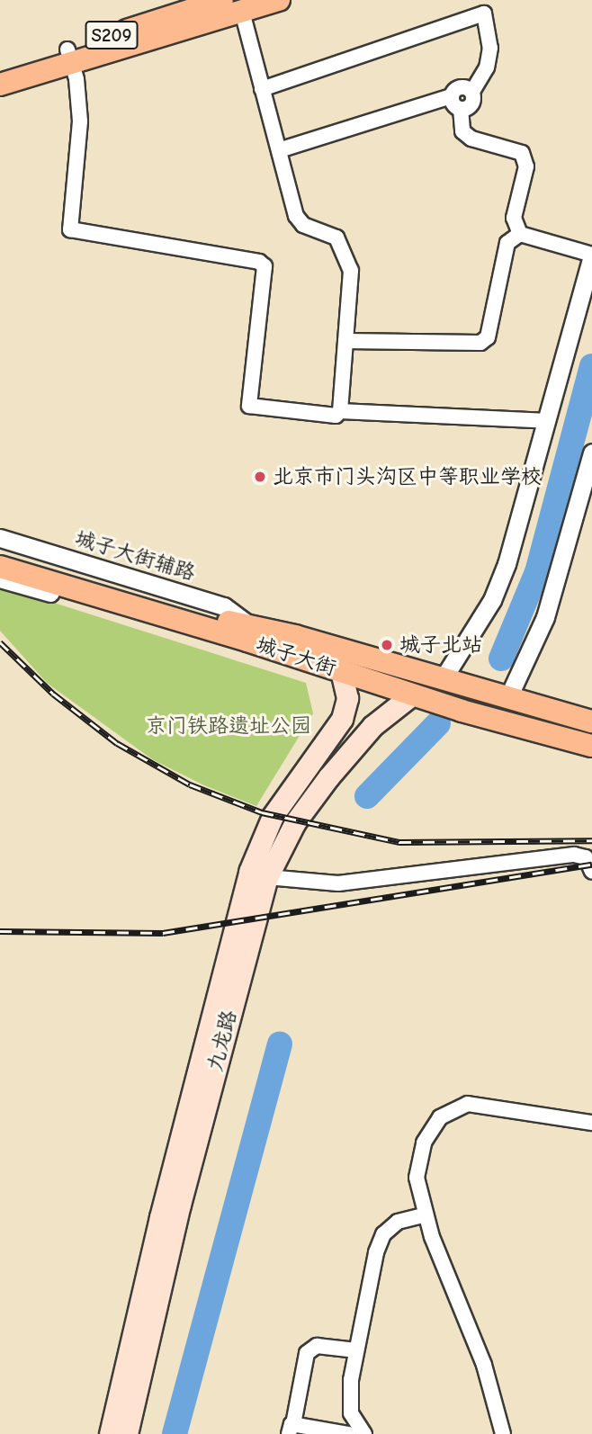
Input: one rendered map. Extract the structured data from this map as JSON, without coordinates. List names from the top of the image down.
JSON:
{
  "streets": {
    "main road": ["S209", "城子大街", "九龙路"],
    "street": ["城子大街辅路"]
  },
  "crossings": [
    ["城子大街辅路", "城子大街"],
    ["城子大街", "九龙路"]
  ],
  "parks": ["京门铁路遗址公园"],
  "places": ["北京市门头沟区中等职业学校", "城子北站"]
}
